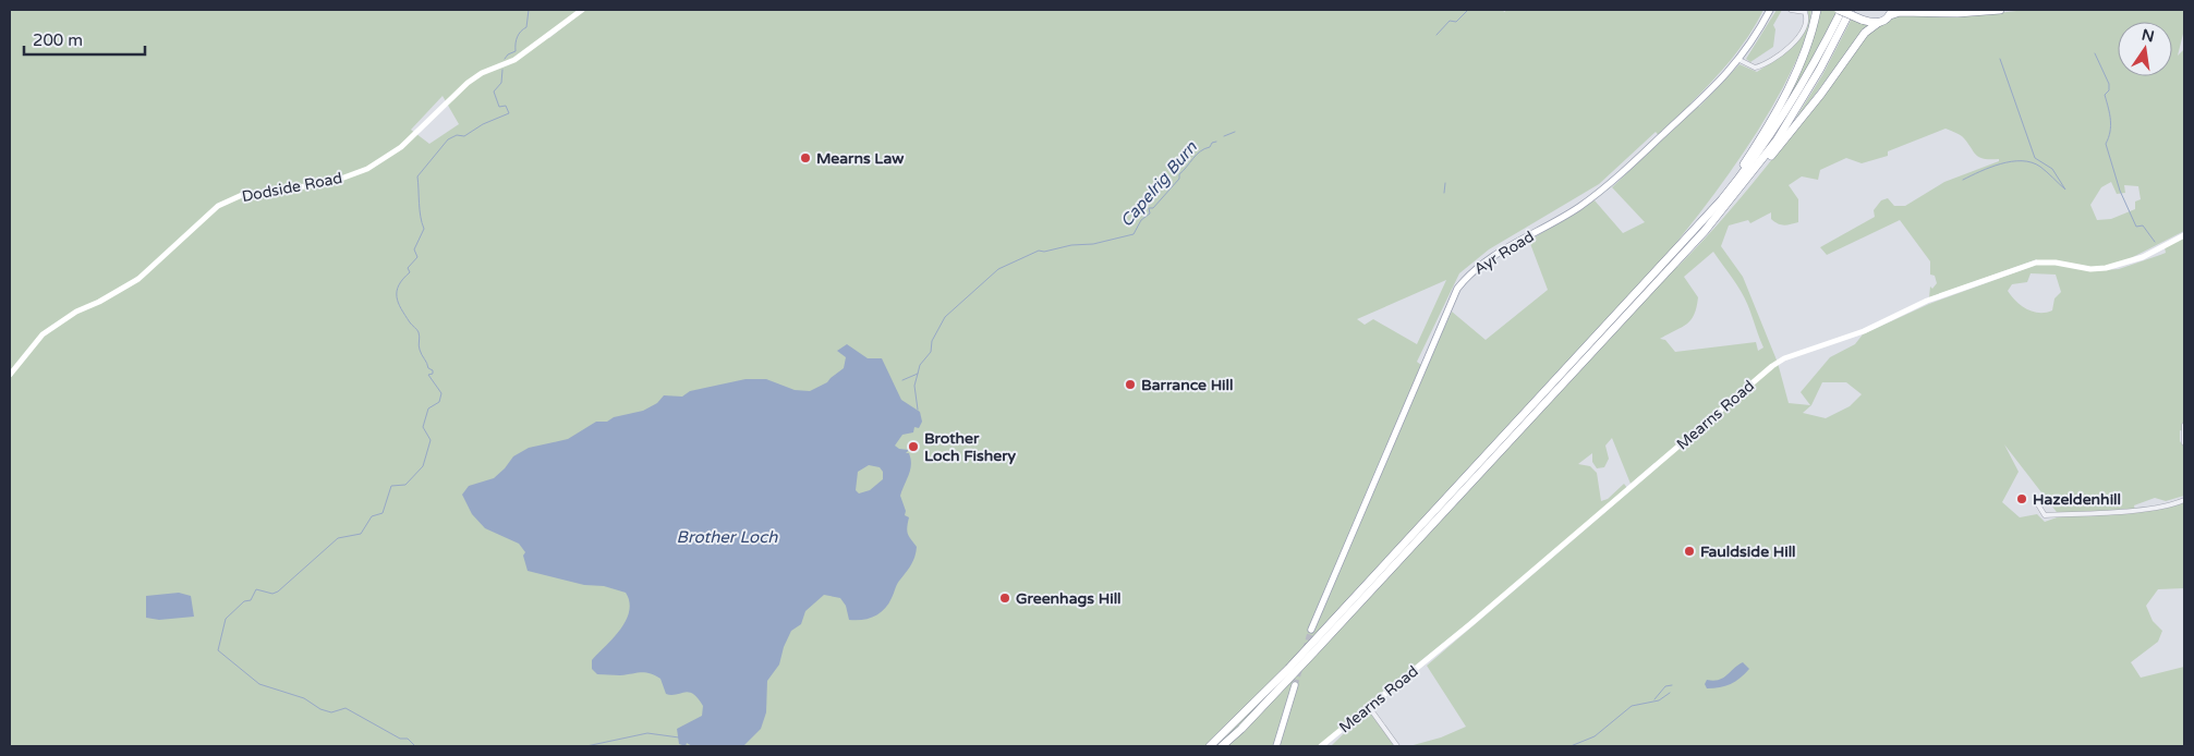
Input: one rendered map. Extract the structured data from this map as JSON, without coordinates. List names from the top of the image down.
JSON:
{
  "streets": {
    "main road": ["Ayr Road"],
    "street": ["Dodside Road", "Mearns Road"]
  },
  "water": ["Capelrig Burn", "Brother Loch"],
  "places": [
    "Mearns Law",
    "Barrance Hill",
    "Brother Loch Fishery",
    "Hazeldenhill",
    "Fauldside Hill",
    "Greenhags Hill"
  ],
  "scale_bar": "200 m",
  "north": "top"
}
